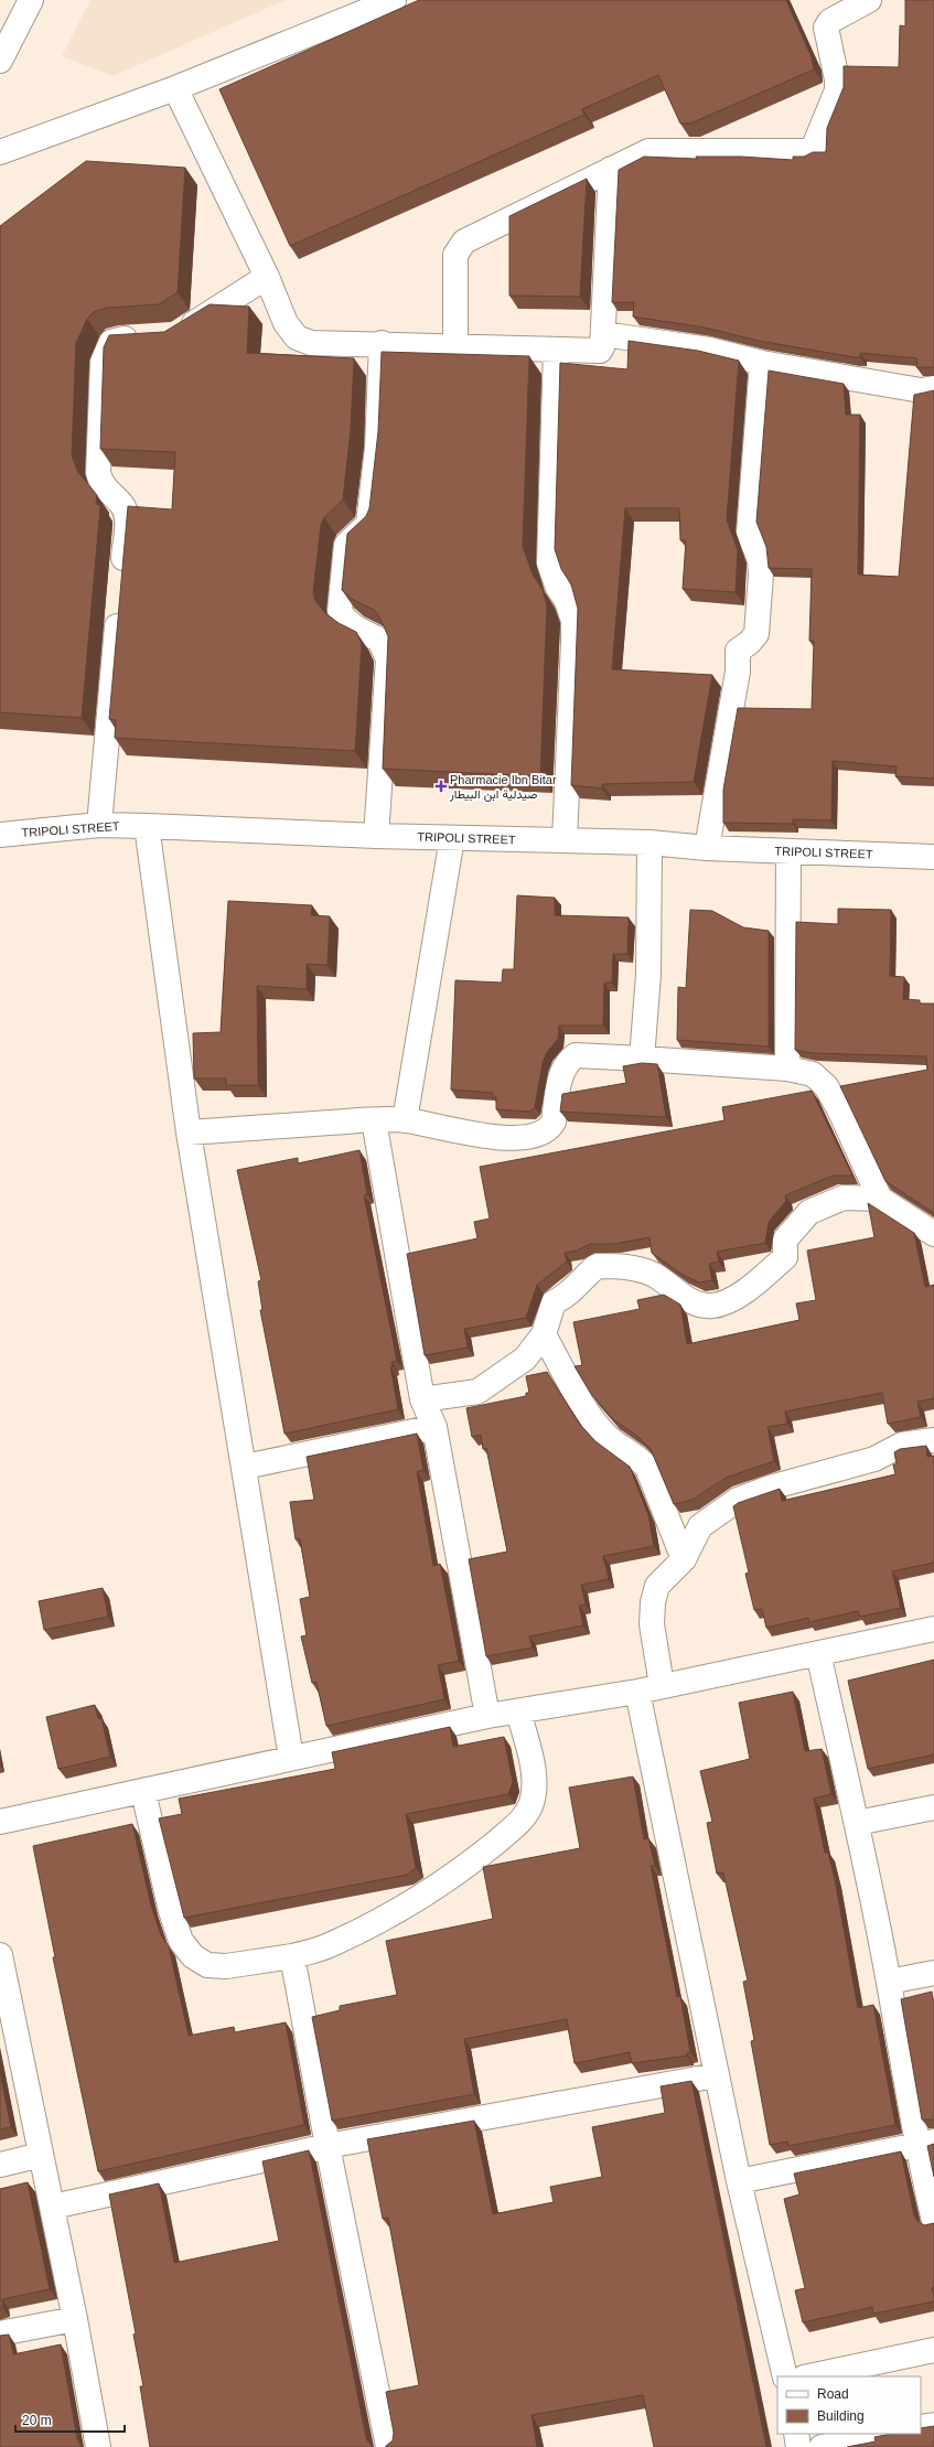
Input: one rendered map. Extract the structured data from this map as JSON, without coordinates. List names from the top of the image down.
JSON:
{
  "streets": {
    "street": ["TRIPOLI STREET"]
  },
  "places": {
    "health": ["Pharmacie Ibn Bitar صيدلية ابن البيطار"]
  },
  "legend": ["Road", "Building"],
  "scale_bar": "20 m"
}
